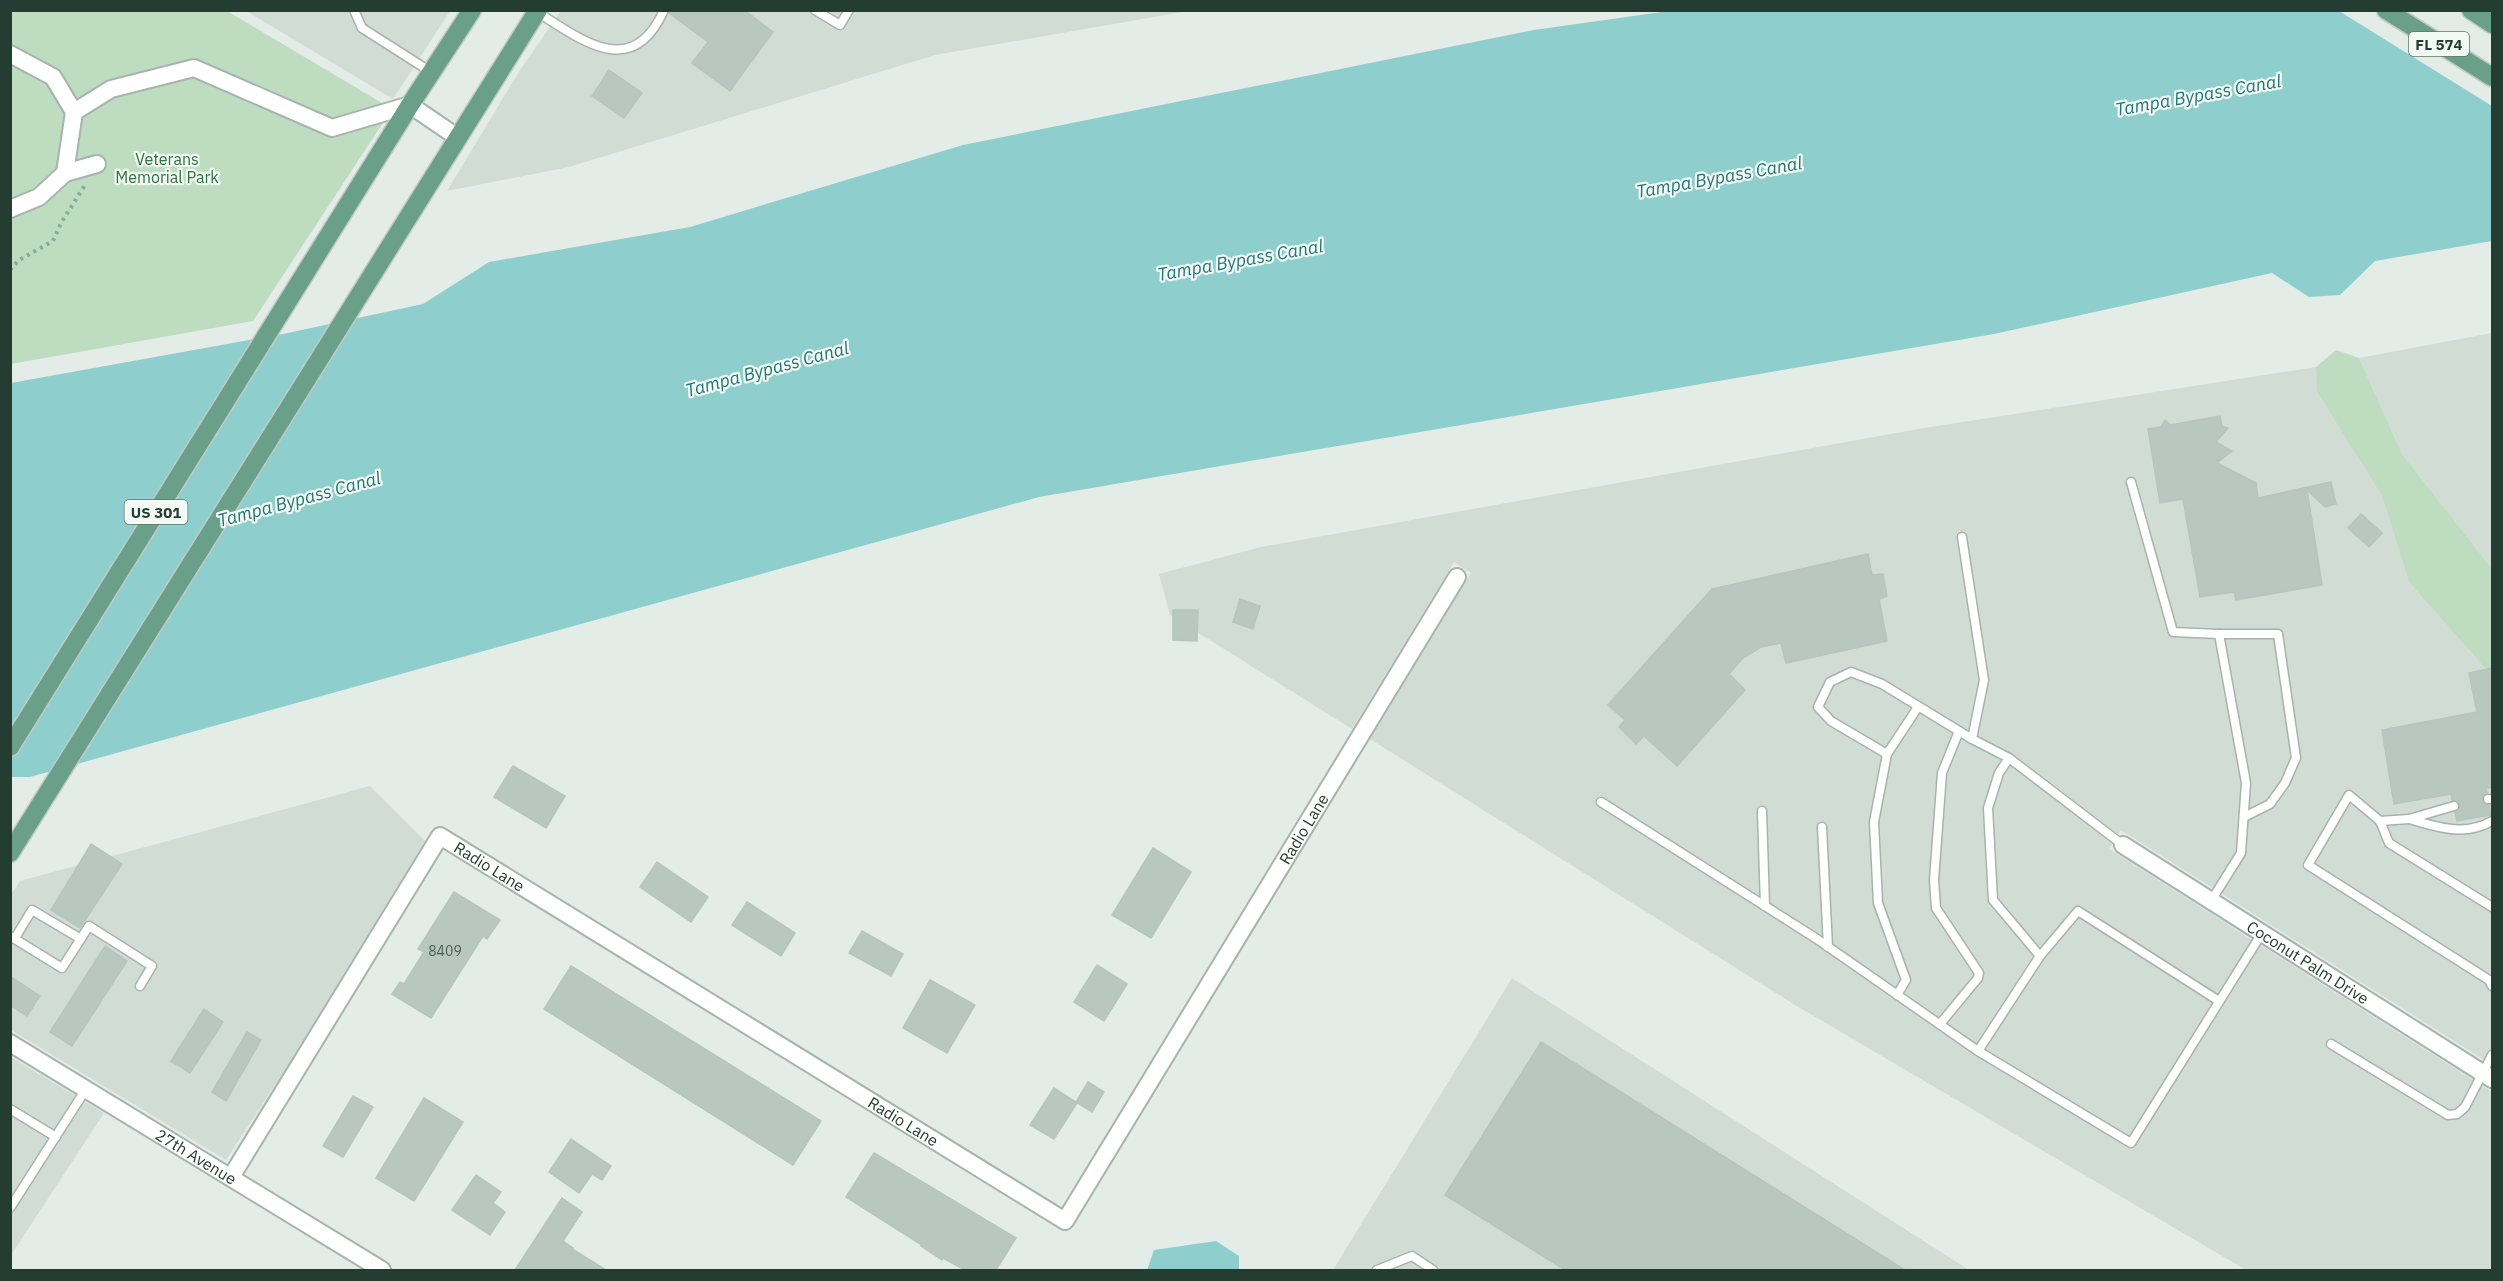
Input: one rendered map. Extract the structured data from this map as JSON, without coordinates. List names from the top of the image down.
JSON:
{
  "streets": {
    "main road": ["FL 574", "US 301"],
    "street": ["Radio Lane", "Coconut Palm Drive", "27th Avenue"]
  },
  "crossings": [
    ["Radio Lane", "27th Avenue"]
  ],
  "water": ["Tampa Bypass Canal"],
  "parks": ["Veterans Memorial Park"],
  "house_numbers": ["8409"]
}
